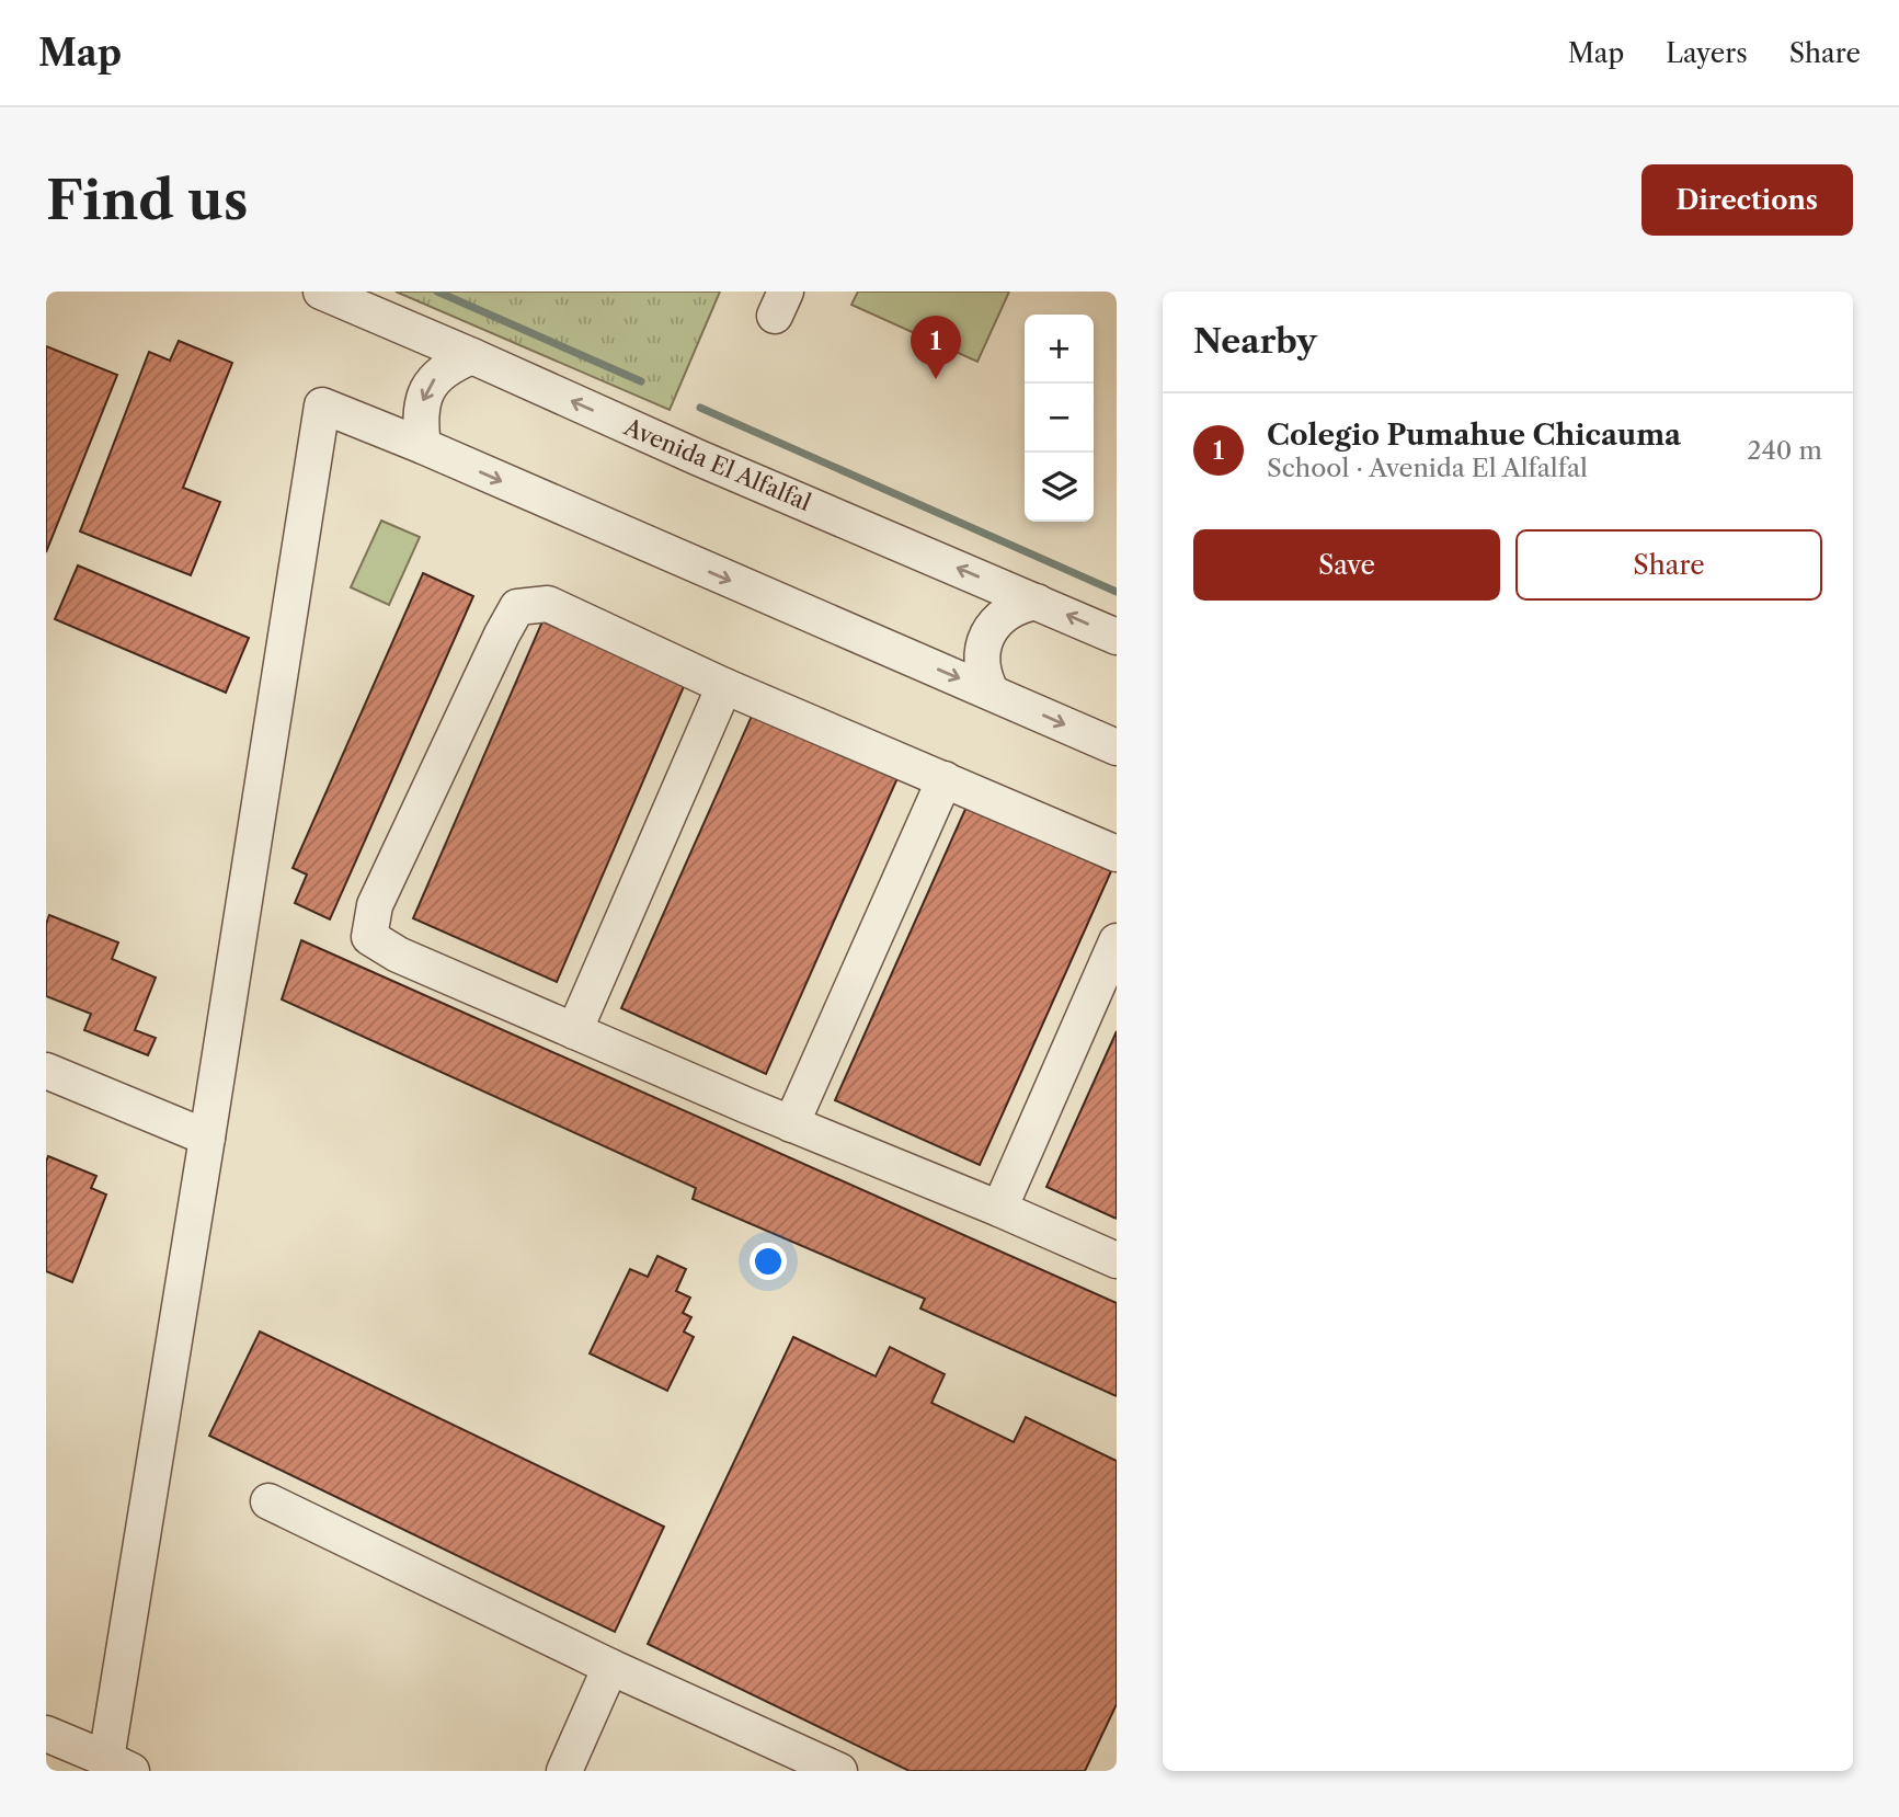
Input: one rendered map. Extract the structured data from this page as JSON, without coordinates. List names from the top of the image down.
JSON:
{
  "streets": {
    "street": ["Avenida El Alfalfal"]
  },
  "page": {
    "header": "Map",
    "nav": ["Map", "Layers", "Share"],
    "buttons": [
      "Directions",
      ["Save", "Share"]
    ],
    "title": "Find us",
    "heading": "Nearby",
    "map_buttons": ["+", "−"],
    "pins": "1",
    "list": [
      {
        "mark": "1",
        "name": "Colegio Pumahue Chicauma",
        "note": "School · Avenida El Alfalfal",
        "value": "240 m"
      }
    ]
  }
}
